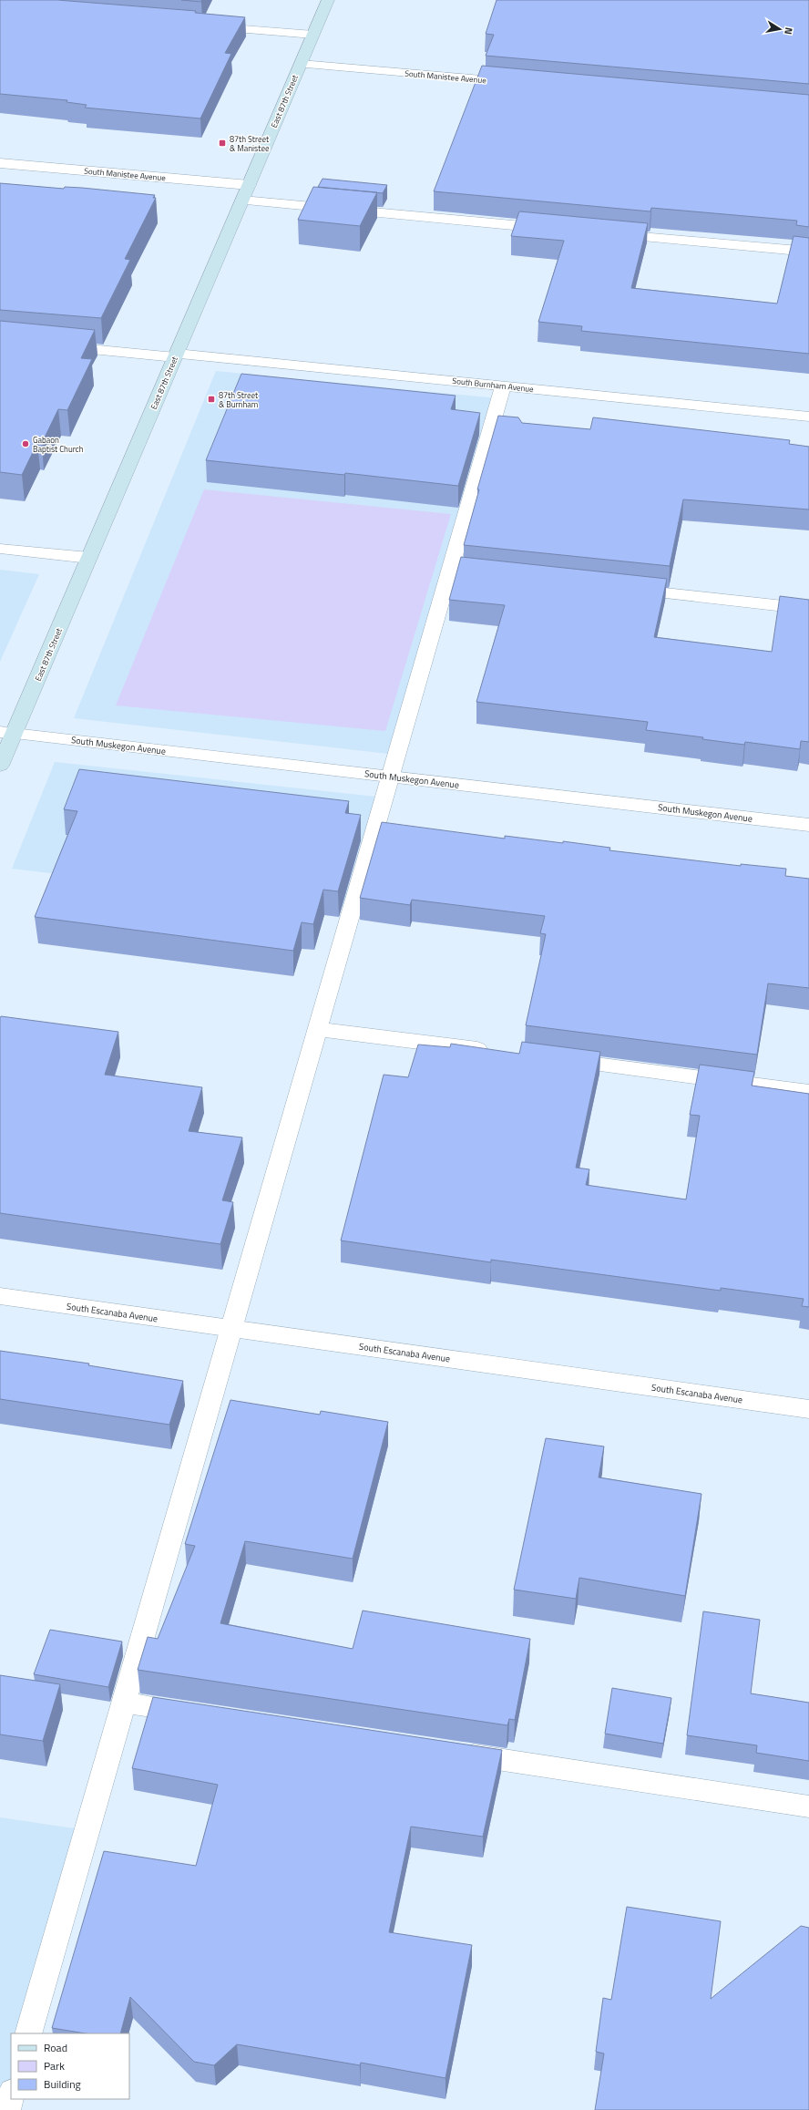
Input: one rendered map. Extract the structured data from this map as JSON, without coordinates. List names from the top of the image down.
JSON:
{
  "streets": {
    "main road": ["East 87th Street"],
    "street": [
      "South Manistee Avenue",
      "South Burnham Avenue",
      "South Muskegon Avenue",
      "South Escanaba Avenue"
    ]
  },
  "crossings": [
    ["South Manistee Avenue", "East 87th Street"],
    ["East 87th Street", "South Burnham Avenue"],
    ["East 87th Street", "South Muskegon Avenue"]
  ],
  "places": {
    "transit": ["87th Street & Manistee", "87th Street & Burnham"],
    "other": ["Gabaon Baptist Church"]
  },
  "legend": ["Road", "Park", "Building"],
  "north": "right"
}
